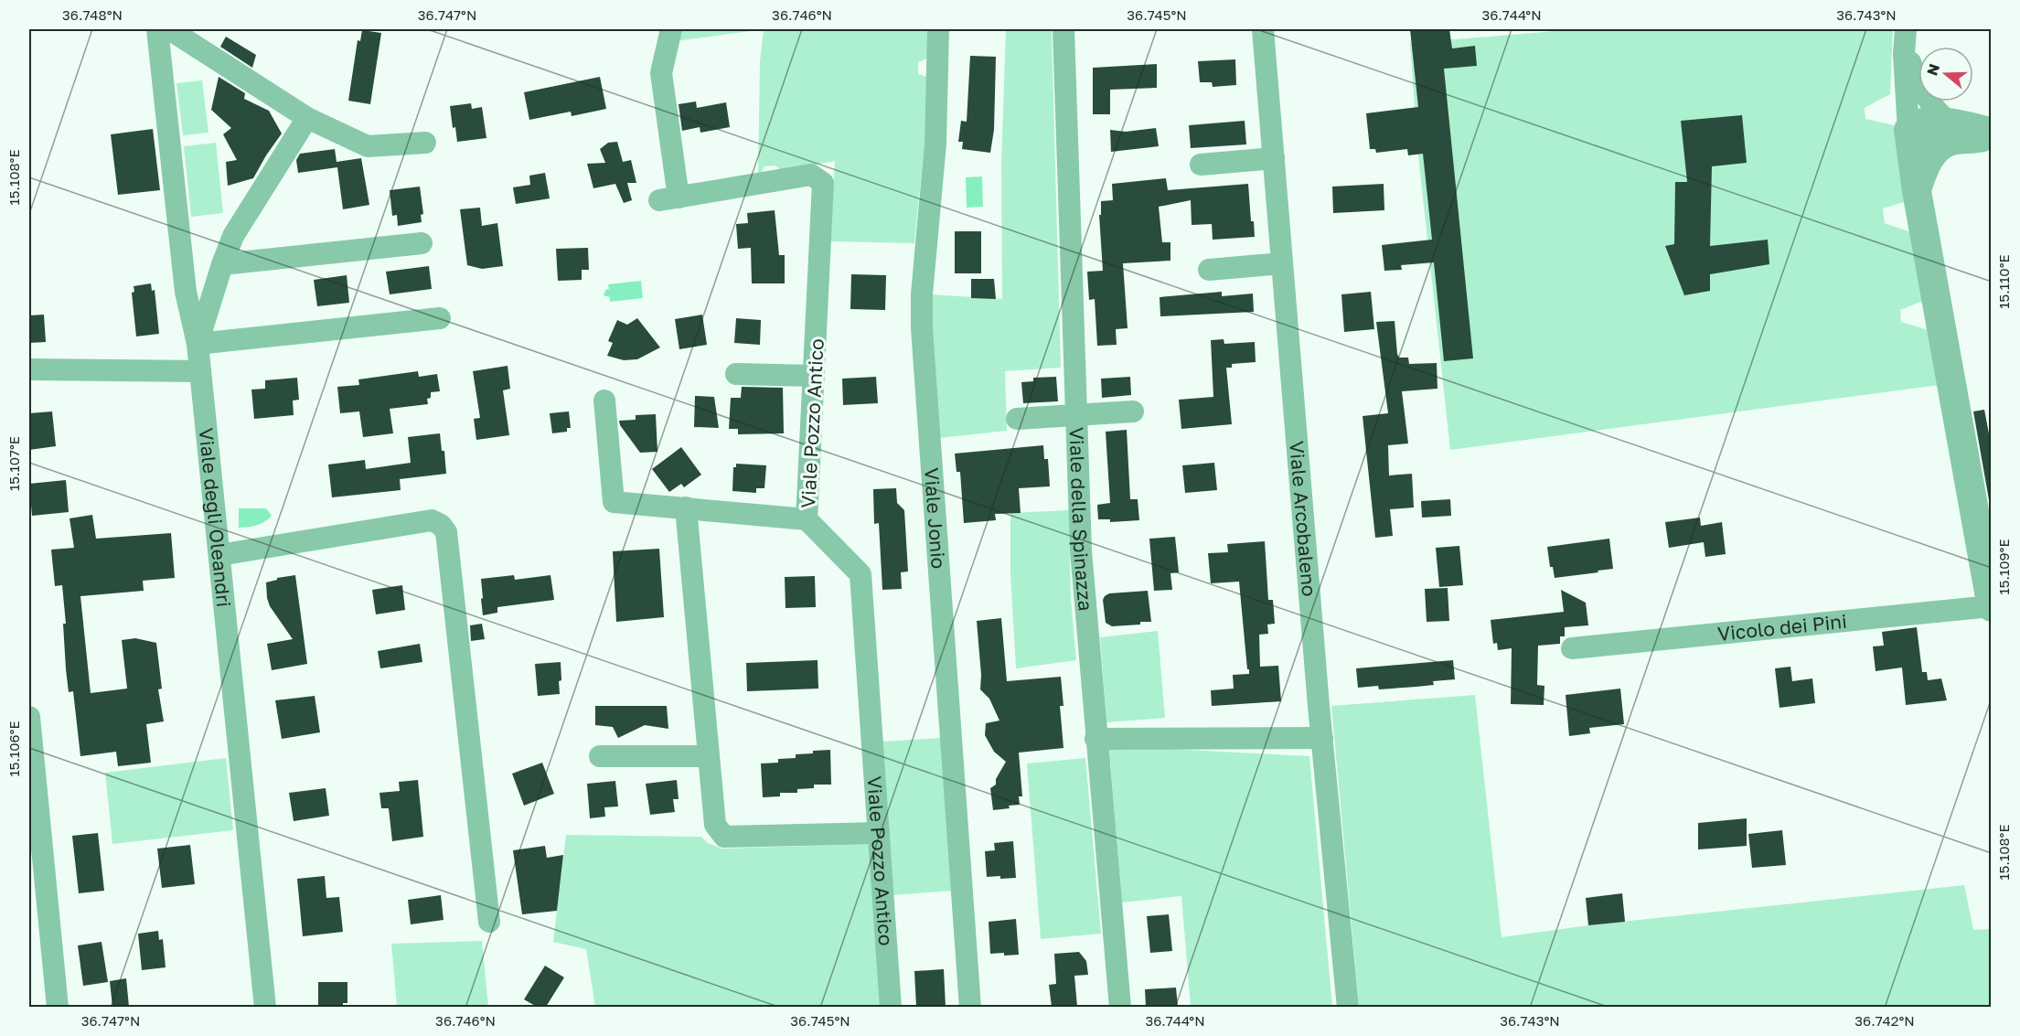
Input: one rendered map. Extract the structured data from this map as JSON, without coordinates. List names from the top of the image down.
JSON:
{
  "streets": {
    "street": [
      "Viale Pozzo Antico",
      "Viale degli Oleandri",
      "Viale Jonio",
      "Viale della Spinazza",
      "Viale Arcobaleno",
      "Vicolo dei Pini"
    ]
  },
  "north": "left",
  "coordinates": [
    "36.748°N",
    "36.747°N",
    "36.746°N",
    "36.745°N",
    "36.744°N",
    "36.743°N",
    "15.108°E",
    "15.110°E",
    "15.107°E",
    "15.109°E",
    "15.106°E",
    "36.742°N"
  ]
}
